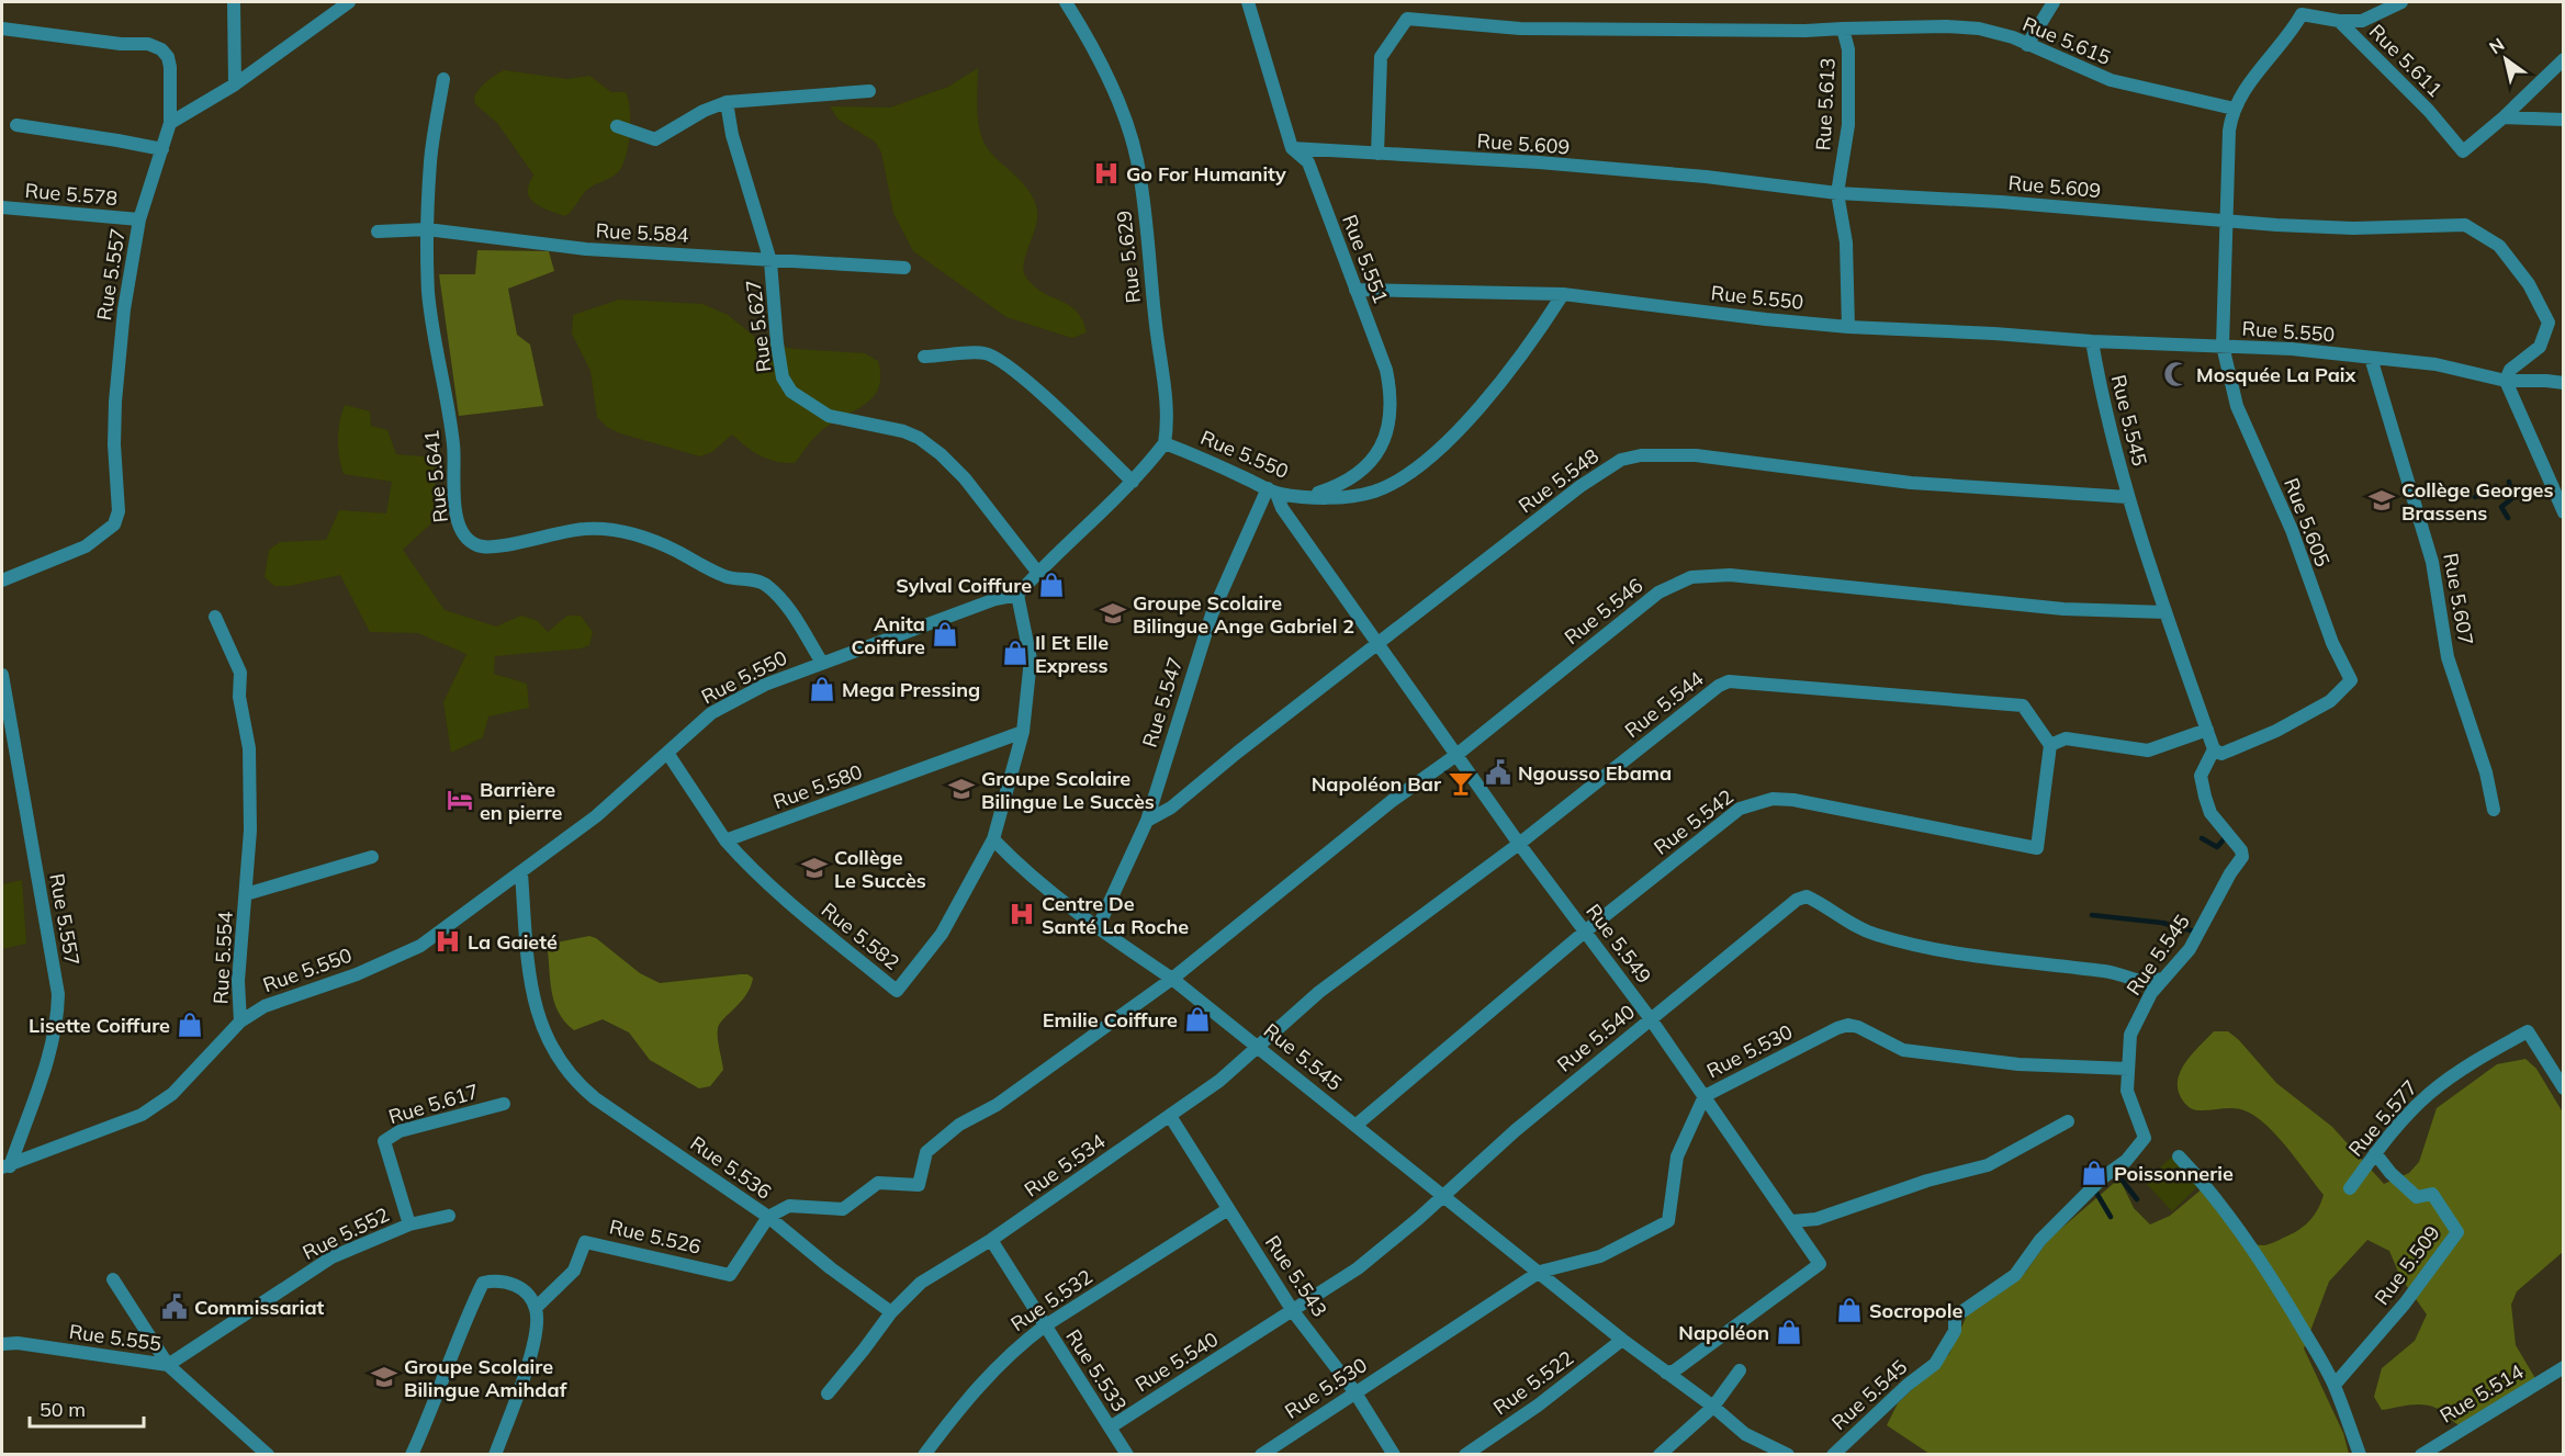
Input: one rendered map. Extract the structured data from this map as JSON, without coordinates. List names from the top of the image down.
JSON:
{
  "streets": {
    "street": [
      "Rue 5.615",
      "Rue 5.611",
      "Rue 5.613",
      "Rue 5.609",
      "Rue 5.578",
      "Rue 5.584",
      "Rue 5.629",
      "Rue 5.551",
      "Rue 5.557",
      "Rue 5.550",
      "Rue 5.627",
      "Rue 5.545",
      "Rue 5.641",
      "Rue 5.548",
      "Rue 5.605",
      "Rue 5.607",
      "Rue 5.546",
      "Rue 5.547",
      "Rue 5.544",
      "Rue 5.580",
      "Rue 5.542",
      "Rue 5.582",
      "Rue 5.549",
      "Rue 5.554",
      "Rue 5.540",
      "Rue 5.530",
      "Rue 5.617",
      "Rue 5.577",
      "Rue 5.534",
      "Rue 5.536",
      "Rue 5.552",
      "Rue 5.526",
      "Rue 5.509",
      "Rue 5.543",
      "Rue 5.532",
      "Rue 5.555",
      "Rue 5.533",
      "Rue 5.522",
      "Rue 5.514"
    ]
  },
  "crossings": [
    ["Rue 5.615", "Rue 5.611"],
    ["Rue 5.615", "Rue 5.613"],
    ["Rue 5.611", "Rue 5.609"],
    ["Rue 5.611", "Rue 5.605"],
    ["Rue 5.613", "Rue 5.609"],
    ["Rue 5.613", "Rue 5.550"],
    ["Rue 5.609", "Rue 5.551"],
    ["Rue 5.609", "Rue 5.550"],
    ["Rue 5.609", "Rue 5.605"],
    ["Rue 5.578", "Rue 5.557"],
    ["Rue 5.584", "Rue 5.627"],
    ["Rue 5.584", "Rue 5.641"],
    ["Rue 5.629", "Rue 5.550"],
    ["Rue 5.551", "Rue 5.550"],
    ["Rue 5.557", "Rue 5.554"],
    ["Rue 5.550", "Rue 5.545"],
    ["Rue 5.550", "Rue 5.641"],
    ["Rue 5.550", "Rue 5.605"],
    ["Rue 5.550", "Rue 5.607"],
    ["Rue 5.550", "Rue 5.547"],
    ["Rue 5.550", "Rue 5.549"],
    ["Rue 5.550", "Rue 5.554"],
    ["Rue 5.550", "Rue 5.536"],
    ["Rue 5.545", "Rue 5.548"],
    ["Rue 5.545", "Rue 5.605"],
    ["Rue 5.545", "Rue 5.546"],
    ["Rue 5.545", "Rue 5.547"],
    ["Rue 5.545", "Rue 5.544"],
    ["Rue 5.545", "Rue 5.542"],
    ["Rue 5.545", "Rue 5.582"],
    ["Rue 5.545", "Rue 5.549"],
    ["Rue 5.545", "Rue 5.540"],
    ["Rue 5.545", "Rue 5.530"],
    ["Rue 5.545", "Rue 5.534"],
    ["Rue 5.545", "Rue 5.536"],
    ["Rue 5.545", "Rue 5.522"],
    ["Rue 5.548", "Rue 5.547"],
    ["Rue 5.548", "Rue 5.549"],
    ["Rue 5.546", "Rue 5.549"],
    ["Rue 5.546", "Rue 5.536"],
    ["Rue 5.547", "Rue 5.549"],
    ["Rue 5.544", "Rue 5.542"],
    ["Rue 5.544", "Rue 5.549"],
    ["Rue 5.544", "Rue 5.534"],
    ["Rue 5.580", "Rue 5.582"],
    ["Rue 5.542", "Rue 5.549"],
    ["Rue 5.549", "Rue 5.540"],
    ["Rue 5.549", "Rue 5.530"],
    ["Rue 5.540", "Rue 5.543"],
    ["Rue 5.540", "Rue 5.533"],
    ["Rue 5.530", "Rue 5.543"],
    ["Rue 5.617", "Rue 5.552"],
    ["Rue 5.577", "Rue 5.509"],
    ["Rue 5.534", "Rue 5.543"],
    ["Rue 5.534", "Rue 5.533"],
    ["Rue 5.536", "Rue 5.526"],
    ["Rue 5.552", "Rue 5.555"],
    ["Rue 5.543", "Rue 5.532"],
    ["Rue 5.532", "Rue 5.533"]
  ],
  "places": {
    "hospital": ["Go For Humanity", "Centre De Santé La Roche", "La Gaieté"],
    "mosque": ["Mosquée La Paix"],
    "school or university": [
      "Collège Georges Brassens",
      "Groupe Scolaire Bilingue Ange Gabriel 2",
      "Groupe Scolaire Bilingue Le Succès",
      "Collège Le Succès",
      "Groupe Scolaire Bilingue Amihdaf"
    ],
    "shop": [
      "Sylval Coiffure",
      "Anita Coiffure",
      "Il Et Elle Express",
      "Mega Pressing",
      "Emilie Coiffure",
      "Lisette Coiffure",
      "Poissonnerie",
      "Socropole",
      "Napoléon"
    ],
    "public building": ["Ngousso Ebama", "Commissariat"],
    "bar": ["Napoléon Bar"],
    "hotel": ["Barrière en pierre"]
  },
  "scale_bar": "50 m",
  "north": "top left"
}
